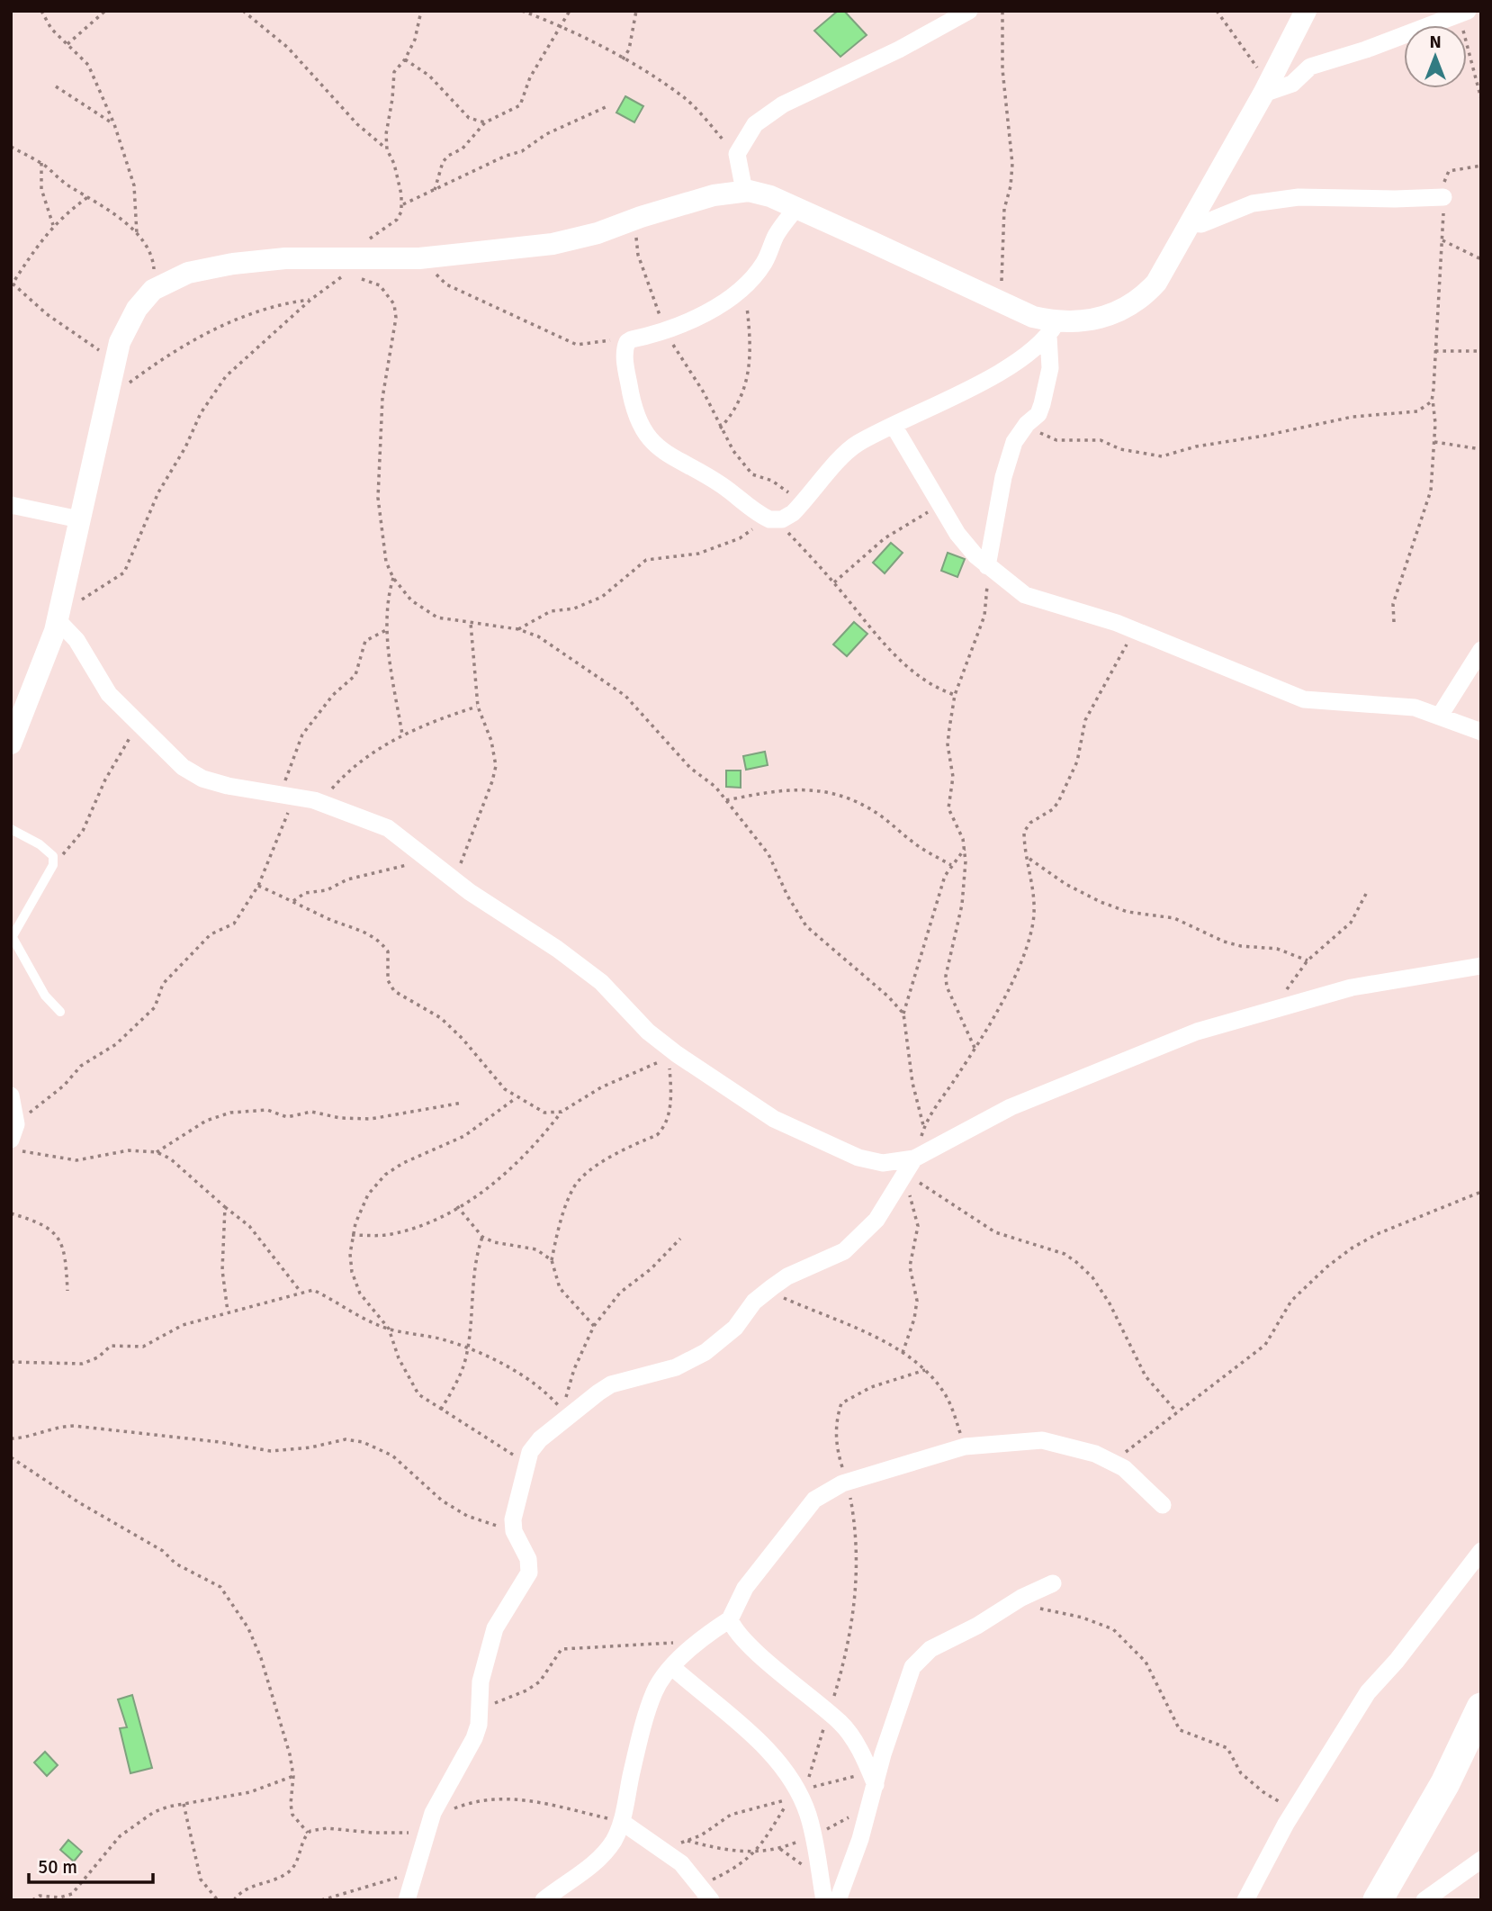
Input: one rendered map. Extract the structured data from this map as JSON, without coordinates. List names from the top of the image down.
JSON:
{
  "scale_bar": "50 m",
  "north": "top"
}
